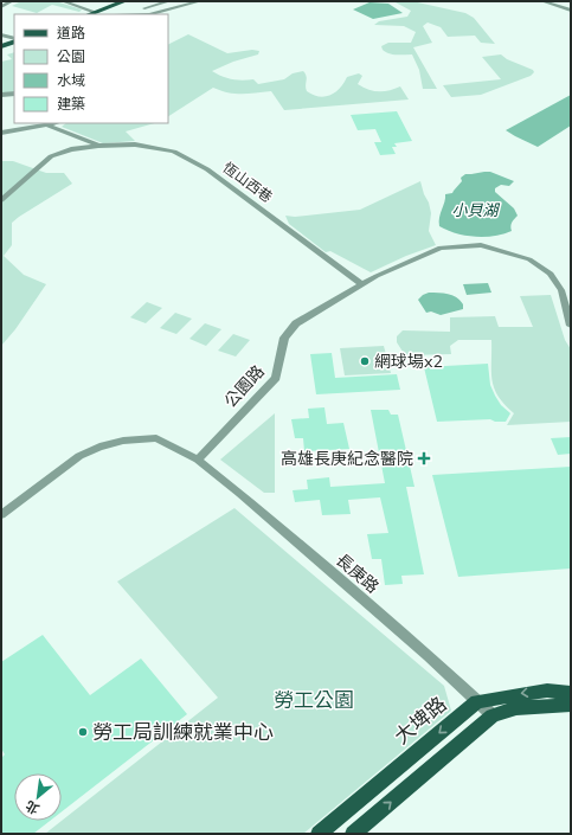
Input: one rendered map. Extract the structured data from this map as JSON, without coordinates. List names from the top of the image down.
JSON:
{
  "streets": {
    "main road": ["大埤路"],
    "street": ["恆山西巷", "公園路", "長庚路"]
  },
  "crossings": [
    ["恆山西巷", "公園路"],
    ["公園路", "長庚路"],
    ["長庚路", "大埤路"]
  ],
  "water": ["小貝湖"],
  "parks": ["勞工公園"],
  "places": {
    "other": ["網球場x2", "勞工局訓練就業中心"],
    "health": ["高雄長庚紀念醫院"]
  },
  "legend": [
    "道路",
    "公園",
    "水域",
    "建築"
  ],
  "north": "bottom left"
}
